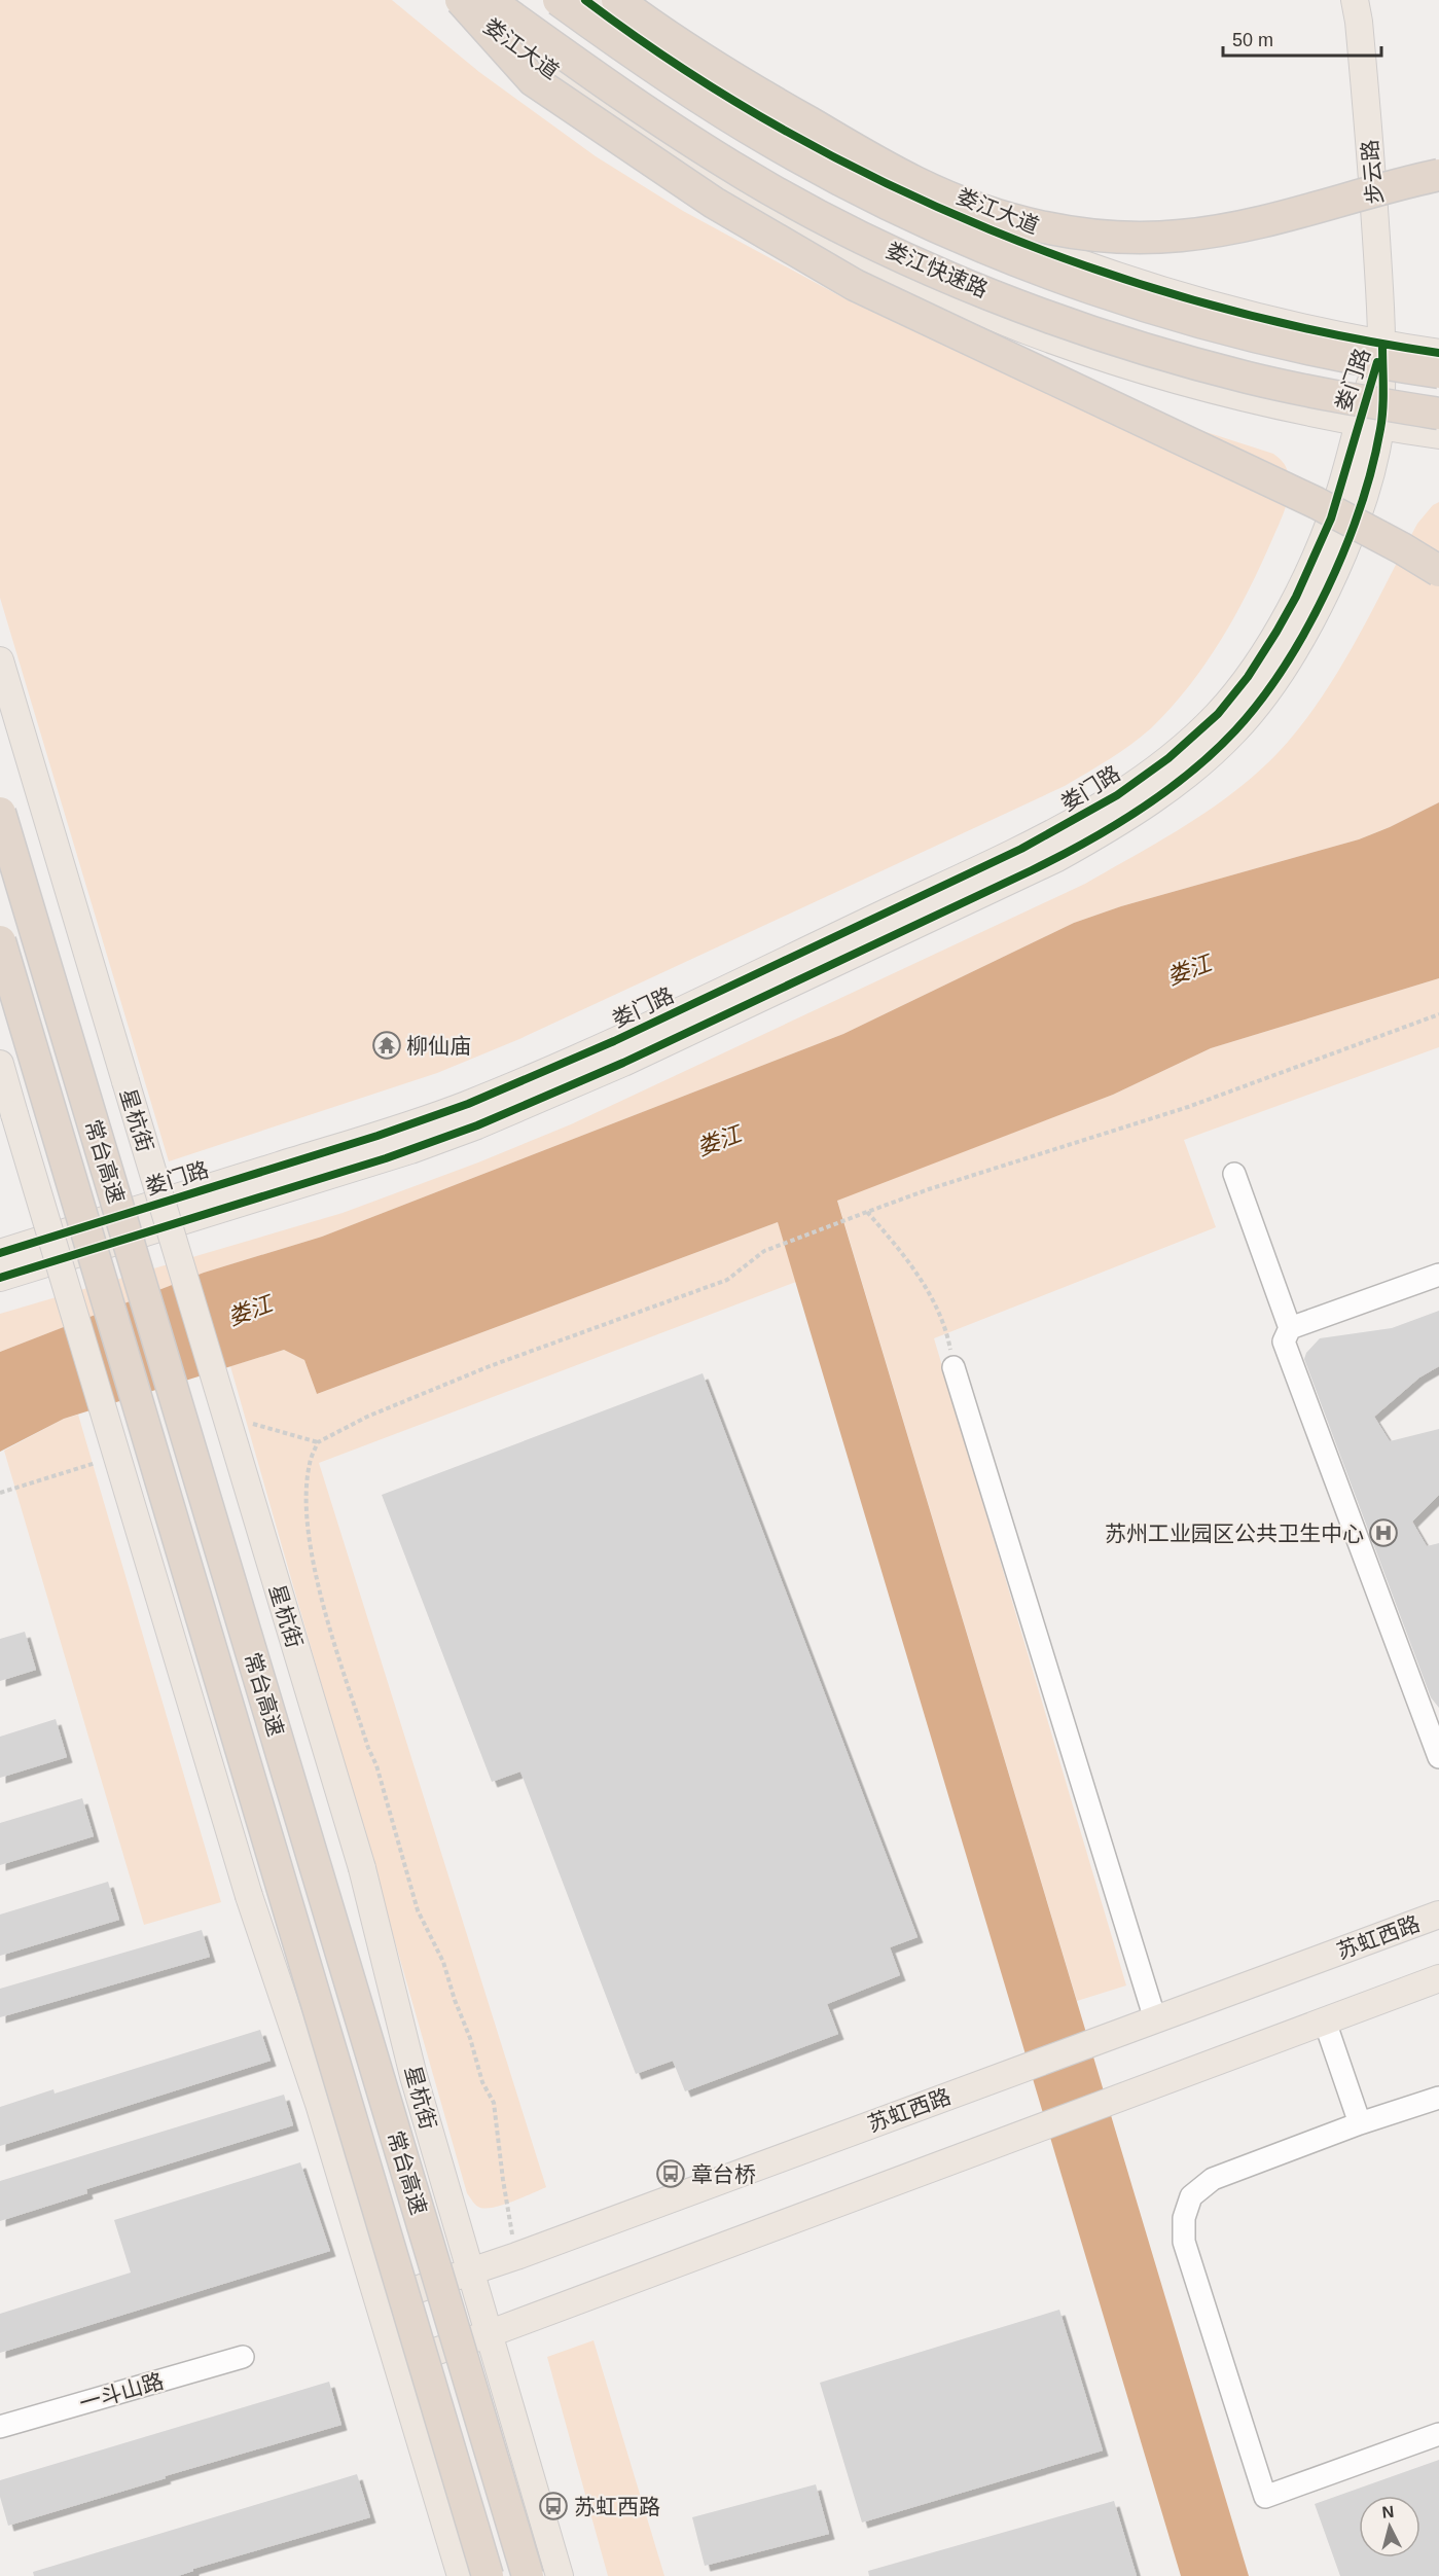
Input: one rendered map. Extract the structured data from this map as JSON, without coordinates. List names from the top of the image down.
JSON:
{
  "streets": {
    "highway": ["娄江快速路", "常台高速"],
    "main road": [
      "娄江大道",
      "步云路",
      "娄门路",
      "星杭街",
      "苏虹西路"
    ],
    "street": ["一斗山路"]
  },
  "crossings": [
    ["娄江大道", "步云路"],
    ["娄江大道", "娄门路"],
    ["步云路", "娄门路"],
    ["星杭街", "苏虹西路"]
  ],
  "water": ["娄江"],
  "places": {
    "temple": ["柳仙庙"],
    "hospital": ["苏州工业园区公共卫生中心"],
    "bus stop": ["章台桥", "苏虹西路"]
  },
  "scale_bar": "50 m",
  "north": "top"
}
